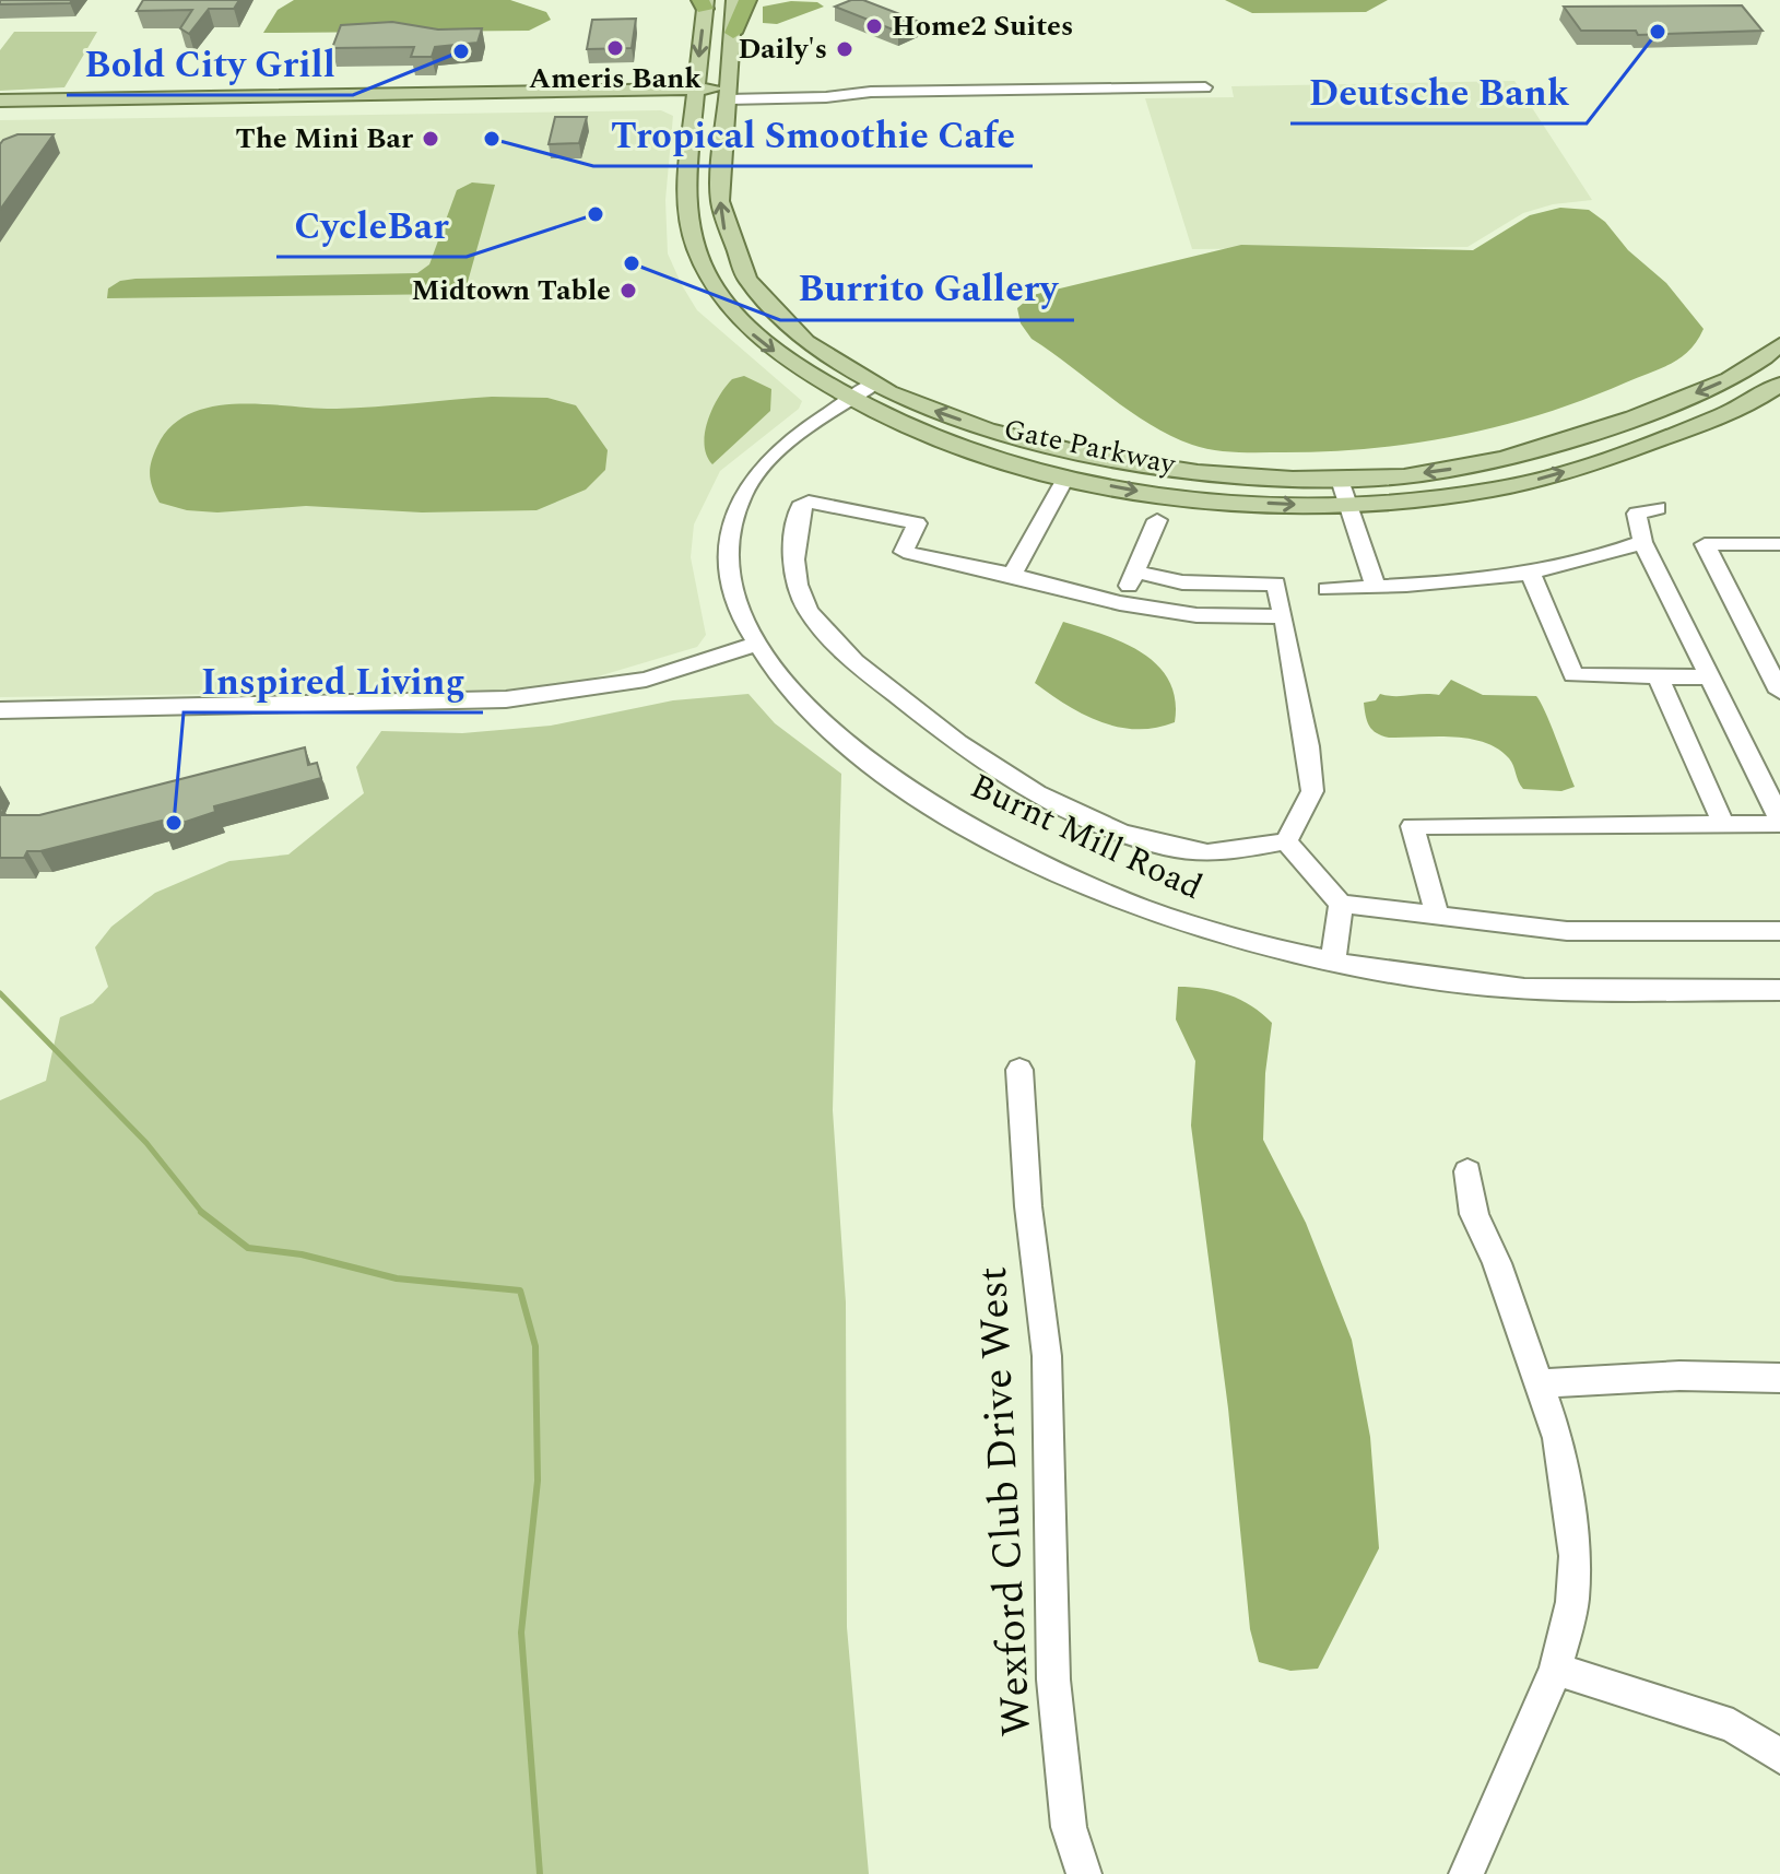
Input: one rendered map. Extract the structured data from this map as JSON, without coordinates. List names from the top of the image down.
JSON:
{
  "streets": {
    "main road": ["Gate Parkway"],
    "street": ["Burnt Mill Road", "Wexford Club Drive West"]
  },
  "crossings": [
    ["Gate Parkway", "Burnt Mill Road"]
  ],
  "places": [
    "Home2 Suites",
    "Deutsche Bank",
    "Ameris Bank",
    "Daily's",
    "Bold City Grill",
    "The Mini Bar",
    "Tropical Smoothie Cafe",
    "CycleBar",
    "Burrito Gallery",
    "Midtown Table",
    "Inspired Living"
  ]
}
